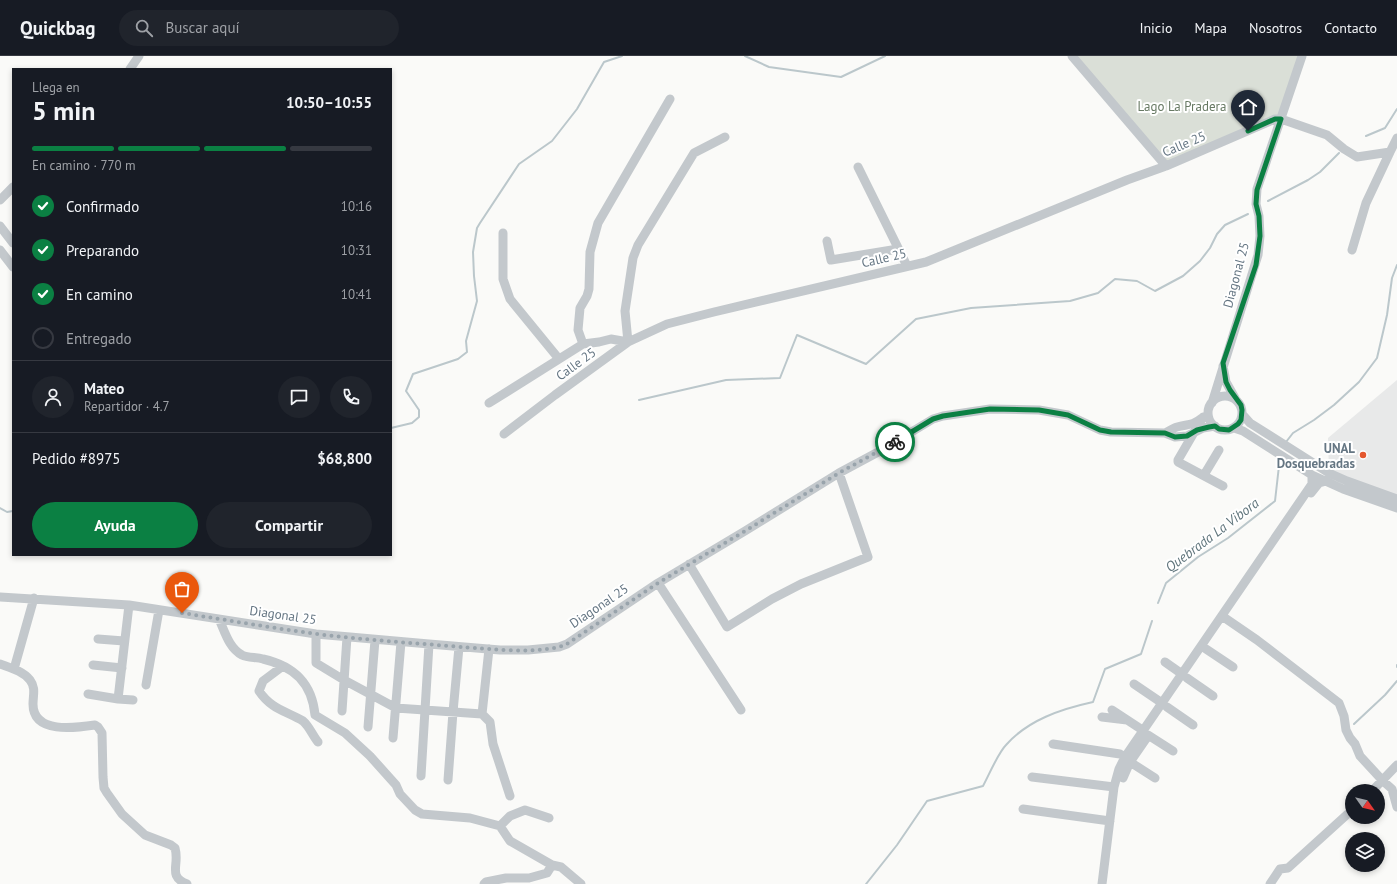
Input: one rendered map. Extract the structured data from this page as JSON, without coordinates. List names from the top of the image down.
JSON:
{
  "streets": {
    "street": ["Calle 25", "Diagonal 25"]
  },
  "crossings": [
    ["Calle 25", "Diagonal 25"]
  ],
  "water": ["Quebrada La Vibora"],
  "parks": ["Lago La Pradera"],
  "places": ["UNAL Dosquebradas"],
  "north": "bottom right",
  "page": {
    "header": "Quickbag",
    "search": "Buscar aquí",
    "nav": [
      "Inicio",
      "Mapa",
      "Nosotros",
      "Contacto"
    ],
    "heading": ["5 min", "Llega en", "10:50–10:55"],
    "panel": [
      "Mateo",
      "Repartidor · 4.7",
      "Pedido #8975",
      "$68,800"
    ],
    "bar": "En camino · 770 m",
    "list": [
      ["Confirmado", "10:16"],
      ["Preparando", "10:31"],
      ["En camino", "10:41"],
      "Entregado"
    ],
    "buttons": ["Ayuda", "Compartir"]
  }
}
